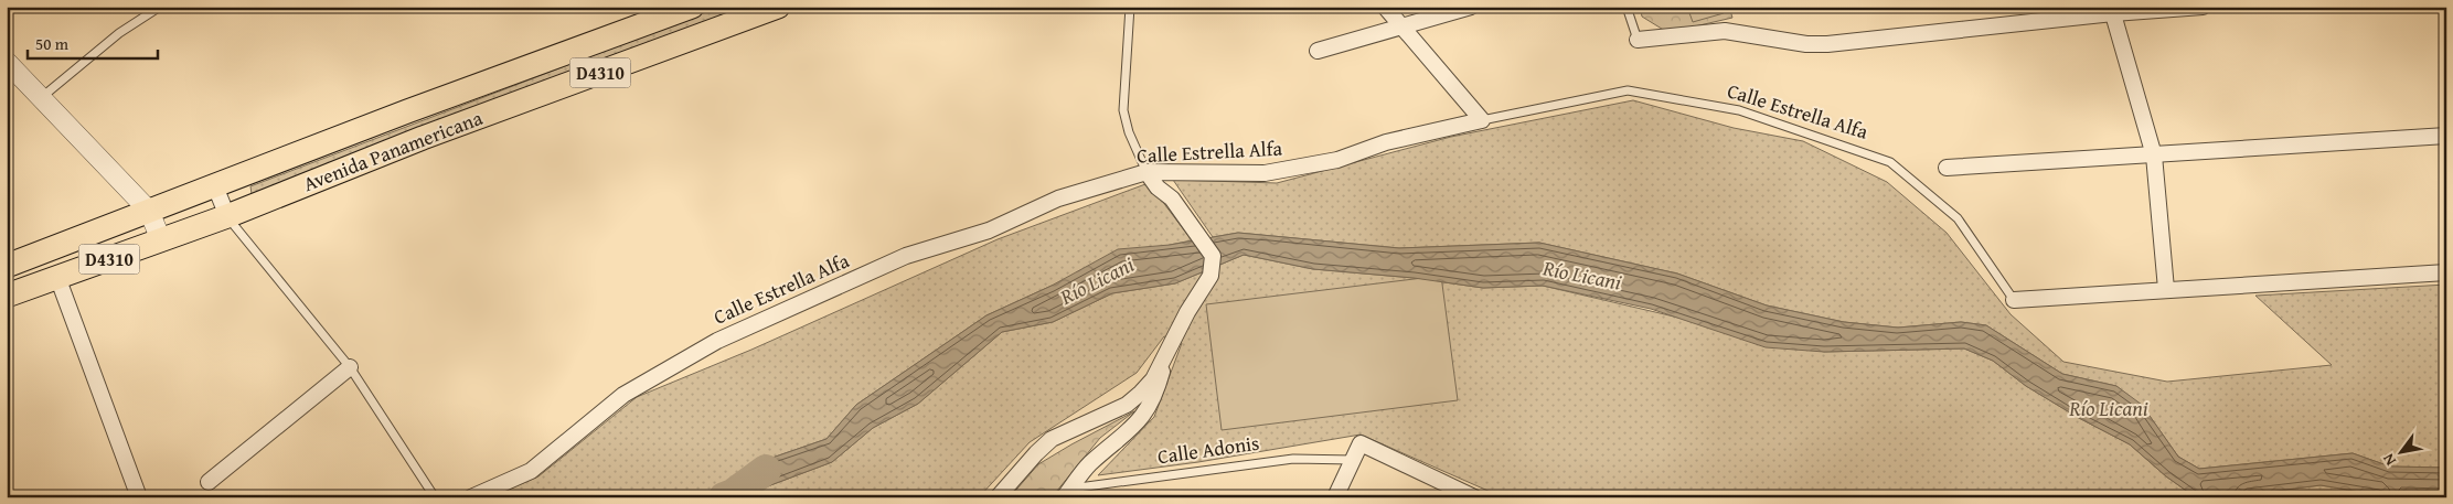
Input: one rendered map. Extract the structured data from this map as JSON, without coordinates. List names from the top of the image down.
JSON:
{
  "streets": {
    "main road": ["D4310", "Avenida Panamericana"],
    "street": ["Calle Estrella Alfa", "Calle Adonis"]
  },
  "water": ["Río Licani"],
  "scale_bar": "50 m",
  "north": "bottom left"
}
